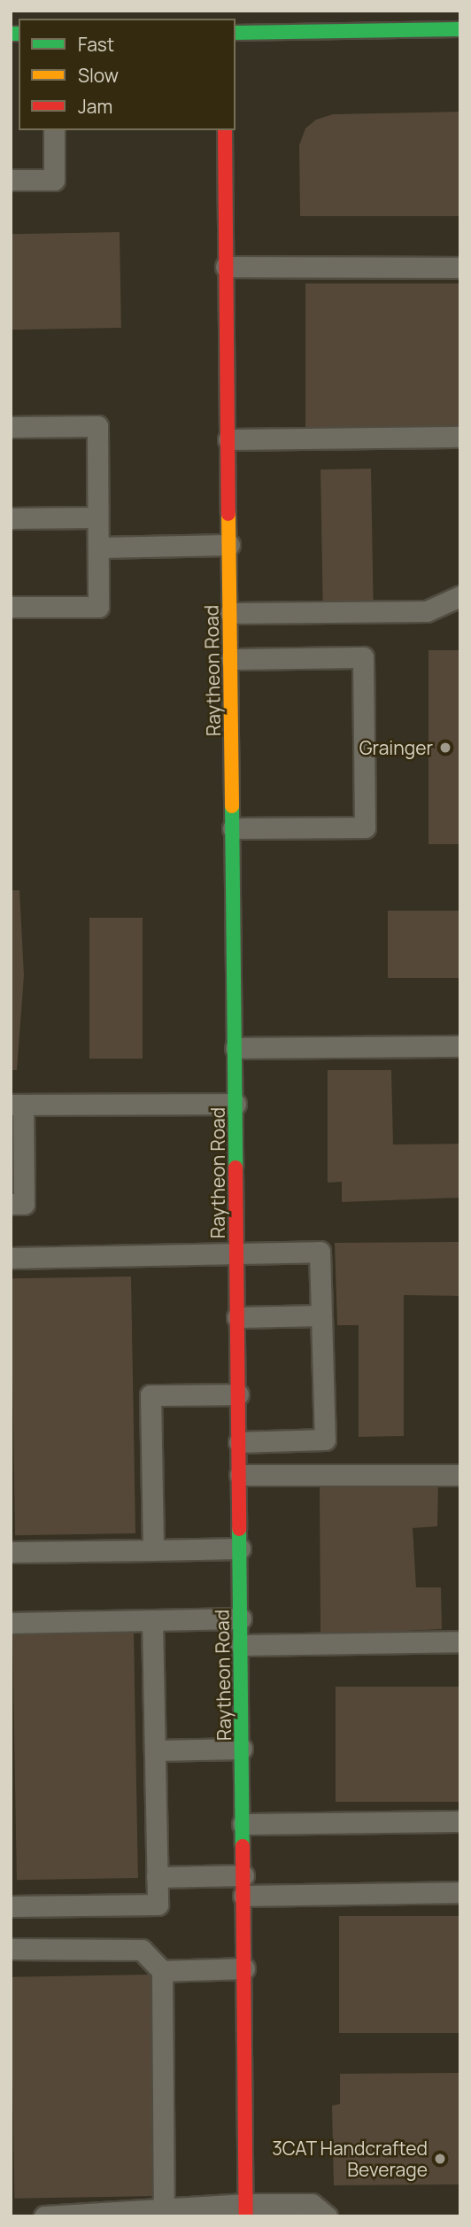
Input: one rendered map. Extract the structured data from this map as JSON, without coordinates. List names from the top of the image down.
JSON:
{
  "streets": {
    "street": ["Raytheon Road"]
  },
  "places": ["Grainger", "3CAT Handcrafted Beverage"],
  "legend": ["Fast", "Slow", "Jam"]
}
